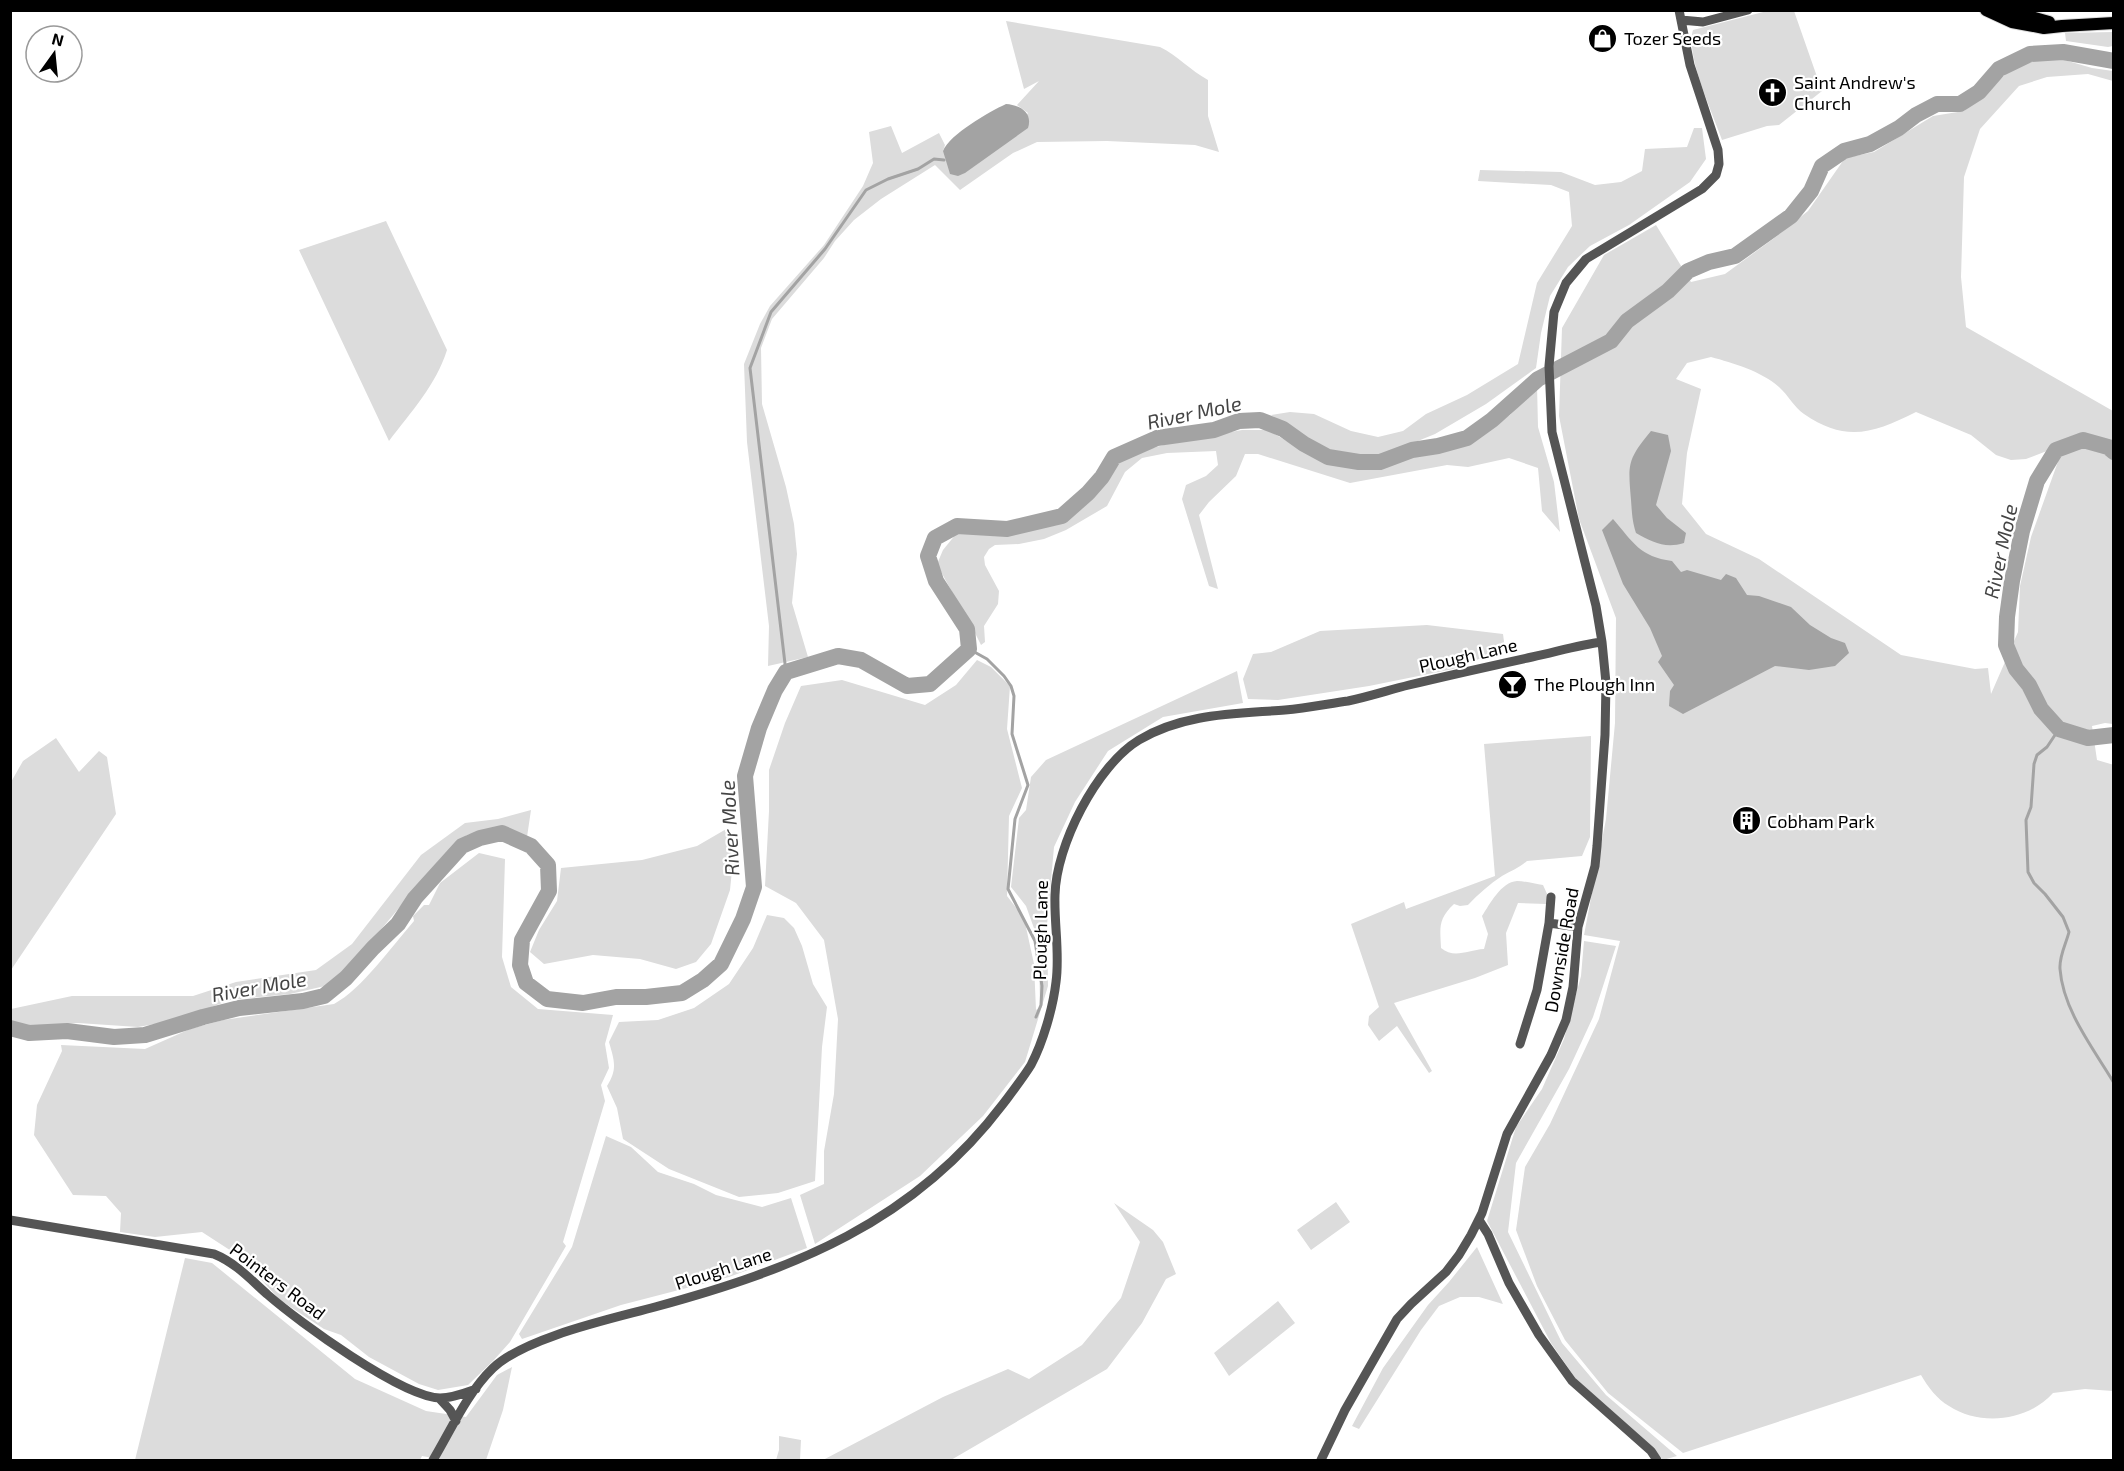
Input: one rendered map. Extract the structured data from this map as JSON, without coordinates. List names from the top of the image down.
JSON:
{
  "streets": {
    "street": ["Plough Lane", "Downside Road", "Pointers Road"]
  },
  "crossings": [
    ["Plough Lane", "Downside Road"]
  ],
  "water": ["River Mole"],
  "places": {
    "shop": ["Tozer Seeds"],
    "church": ["Saint Andrew's Church"],
    "bar": ["The Plough Inn"],
    "building": ["Cobham Park"]
  },
  "north": "top"
}
